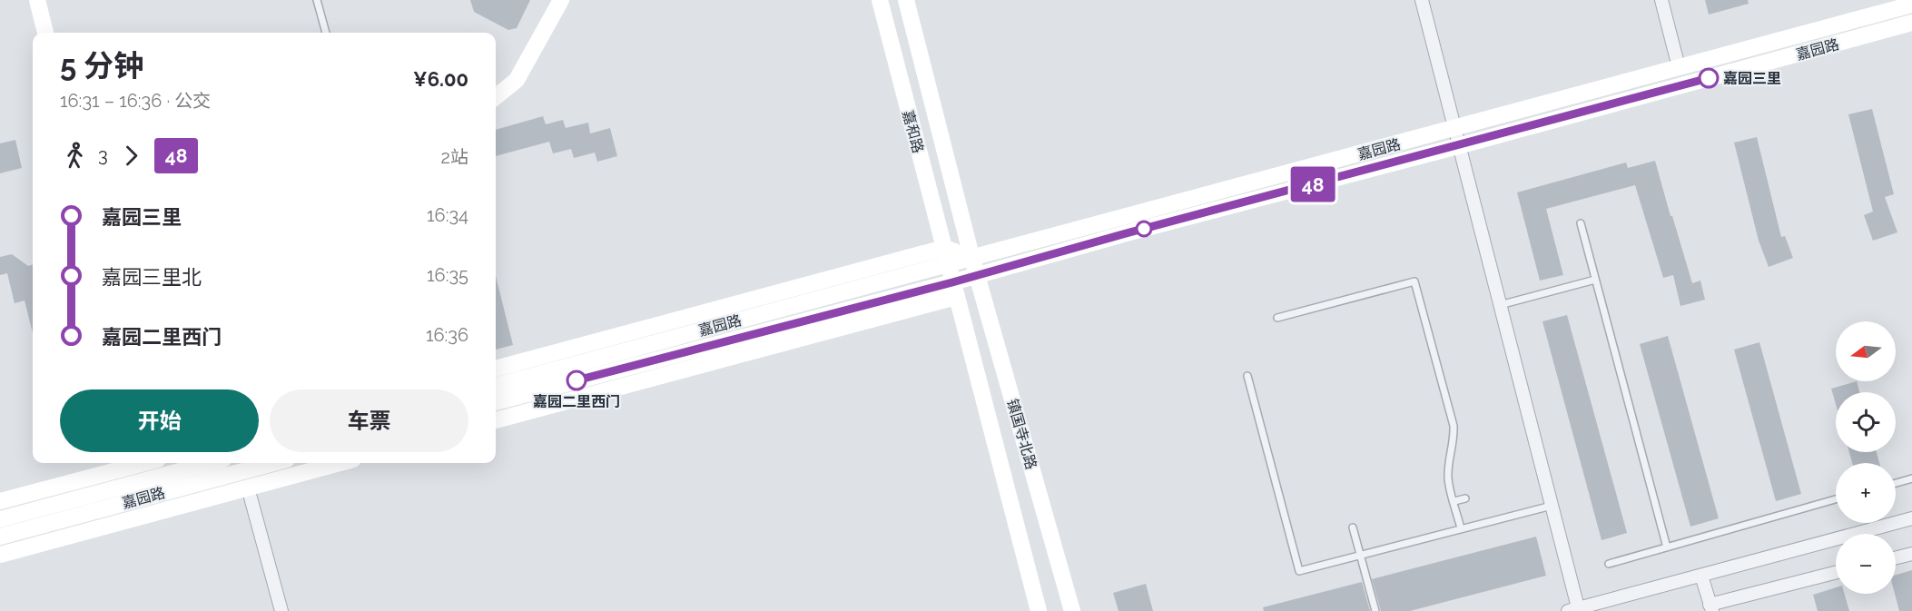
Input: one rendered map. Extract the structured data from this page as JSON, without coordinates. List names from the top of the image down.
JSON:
{
  "streets": {
    "main road": ["嘉园路", "嘉和路", "镇国寺北路"]
  },
  "crossings": [
    ["嘉园路", "嘉和路"],
    ["嘉园路", "镇国寺北路"],
    ["嘉和路", "镇国寺北路"]
  ],
  "places": ["嘉园三里", "嘉园二里西门"],
  "lines": ["bus line 48"],
  "north": "left",
  "page": {
    "on_map": "48",
    "heading": ["5 分钟", "16:31 – 16:36 · 公交", "¥6.00"],
    "legs": ["3", "48", "2站"],
    "list": [
      {
        "name": "嘉园三里",
        "value": "16:34"
      },
      {
        "name": "嘉园三里北",
        "value": "16:35"
      },
      {
        "name": "嘉园二里西门",
        "value": "16:36"
      }
    ],
    "map_buttons": ["+", "−"],
    "buttons": ["开始", "车票"]
  }
}
